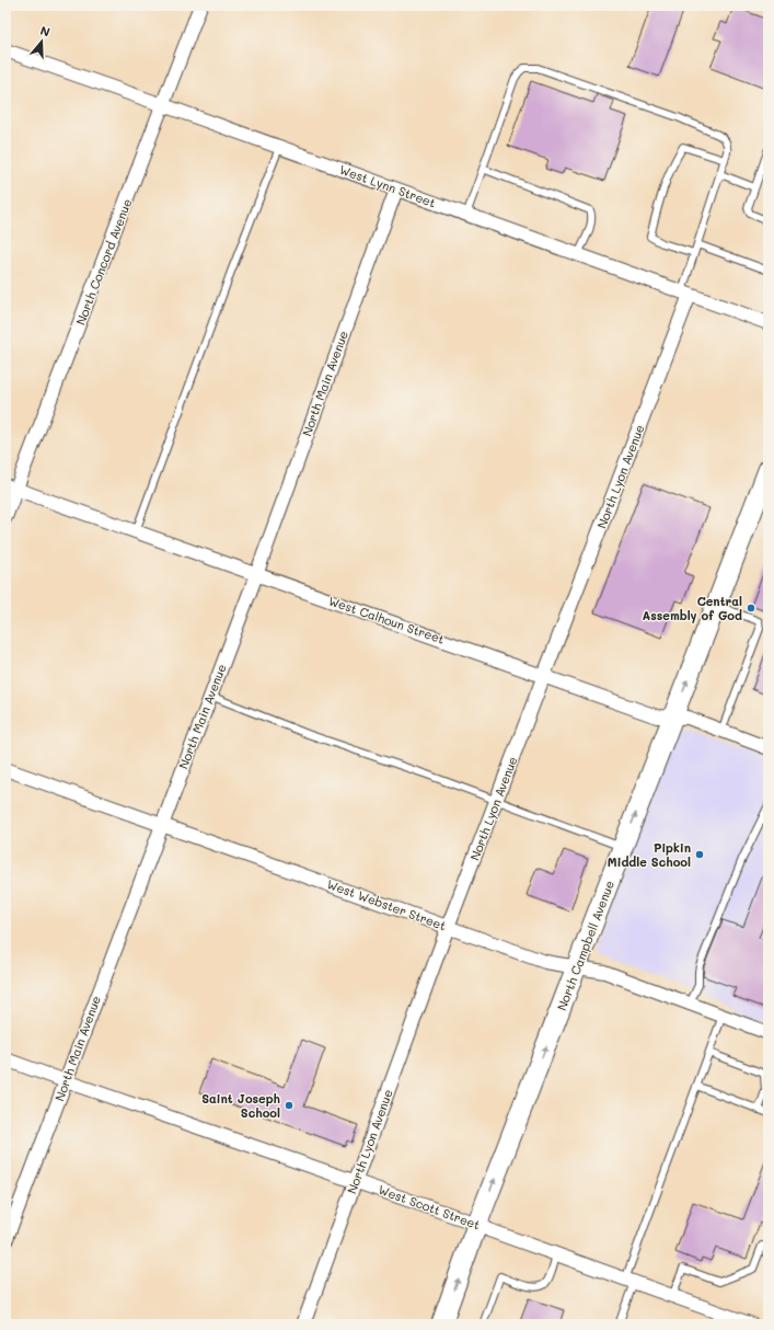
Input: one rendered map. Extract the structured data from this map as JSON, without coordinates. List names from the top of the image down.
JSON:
{
  "streets": {
    "main road": ["North Campbell Avenue"],
    "street": [
      "West Lynn Street",
      "North Concord Avenue",
      "North Main Avenue",
      "North Lyon Avenue",
      "West Calhoun Street",
      "West Webster Street",
      "West Scott Street"
    ]
  },
  "crossings": [
    ["West Lynn Street", "North Concord Avenue"],
    ["West Lynn Street", "North Main Avenue"],
    ["West Lynn Street", "North Lyon Avenue"],
    ["North Concord Avenue", "West Calhoun Street"],
    ["North Main Avenue", "West Calhoun Street"],
    ["North Main Avenue", "West Webster Street"],
    ["North Main Avenue", "West Scott Street"],
    ["North Lyon Avenue", "West Calhoun Street"],
    ["North Lyon Avenue", "West Webster Street"],
    ["North Lyon Avenue", "West Scott Street"],
    ["West Calhoun Street", "North Campbell Avenue"],
    ["West Webster Street", "North Campbell Avenue"],
    ["North Campbell Avenue", "West Scott Street"]
  ],
  "one_way": ["North Campbell Avenue"],
  "places": ["Central Assembly of God", "Pipkin Middle School", "Saint Joseph School"],
  "north": "top"
}
